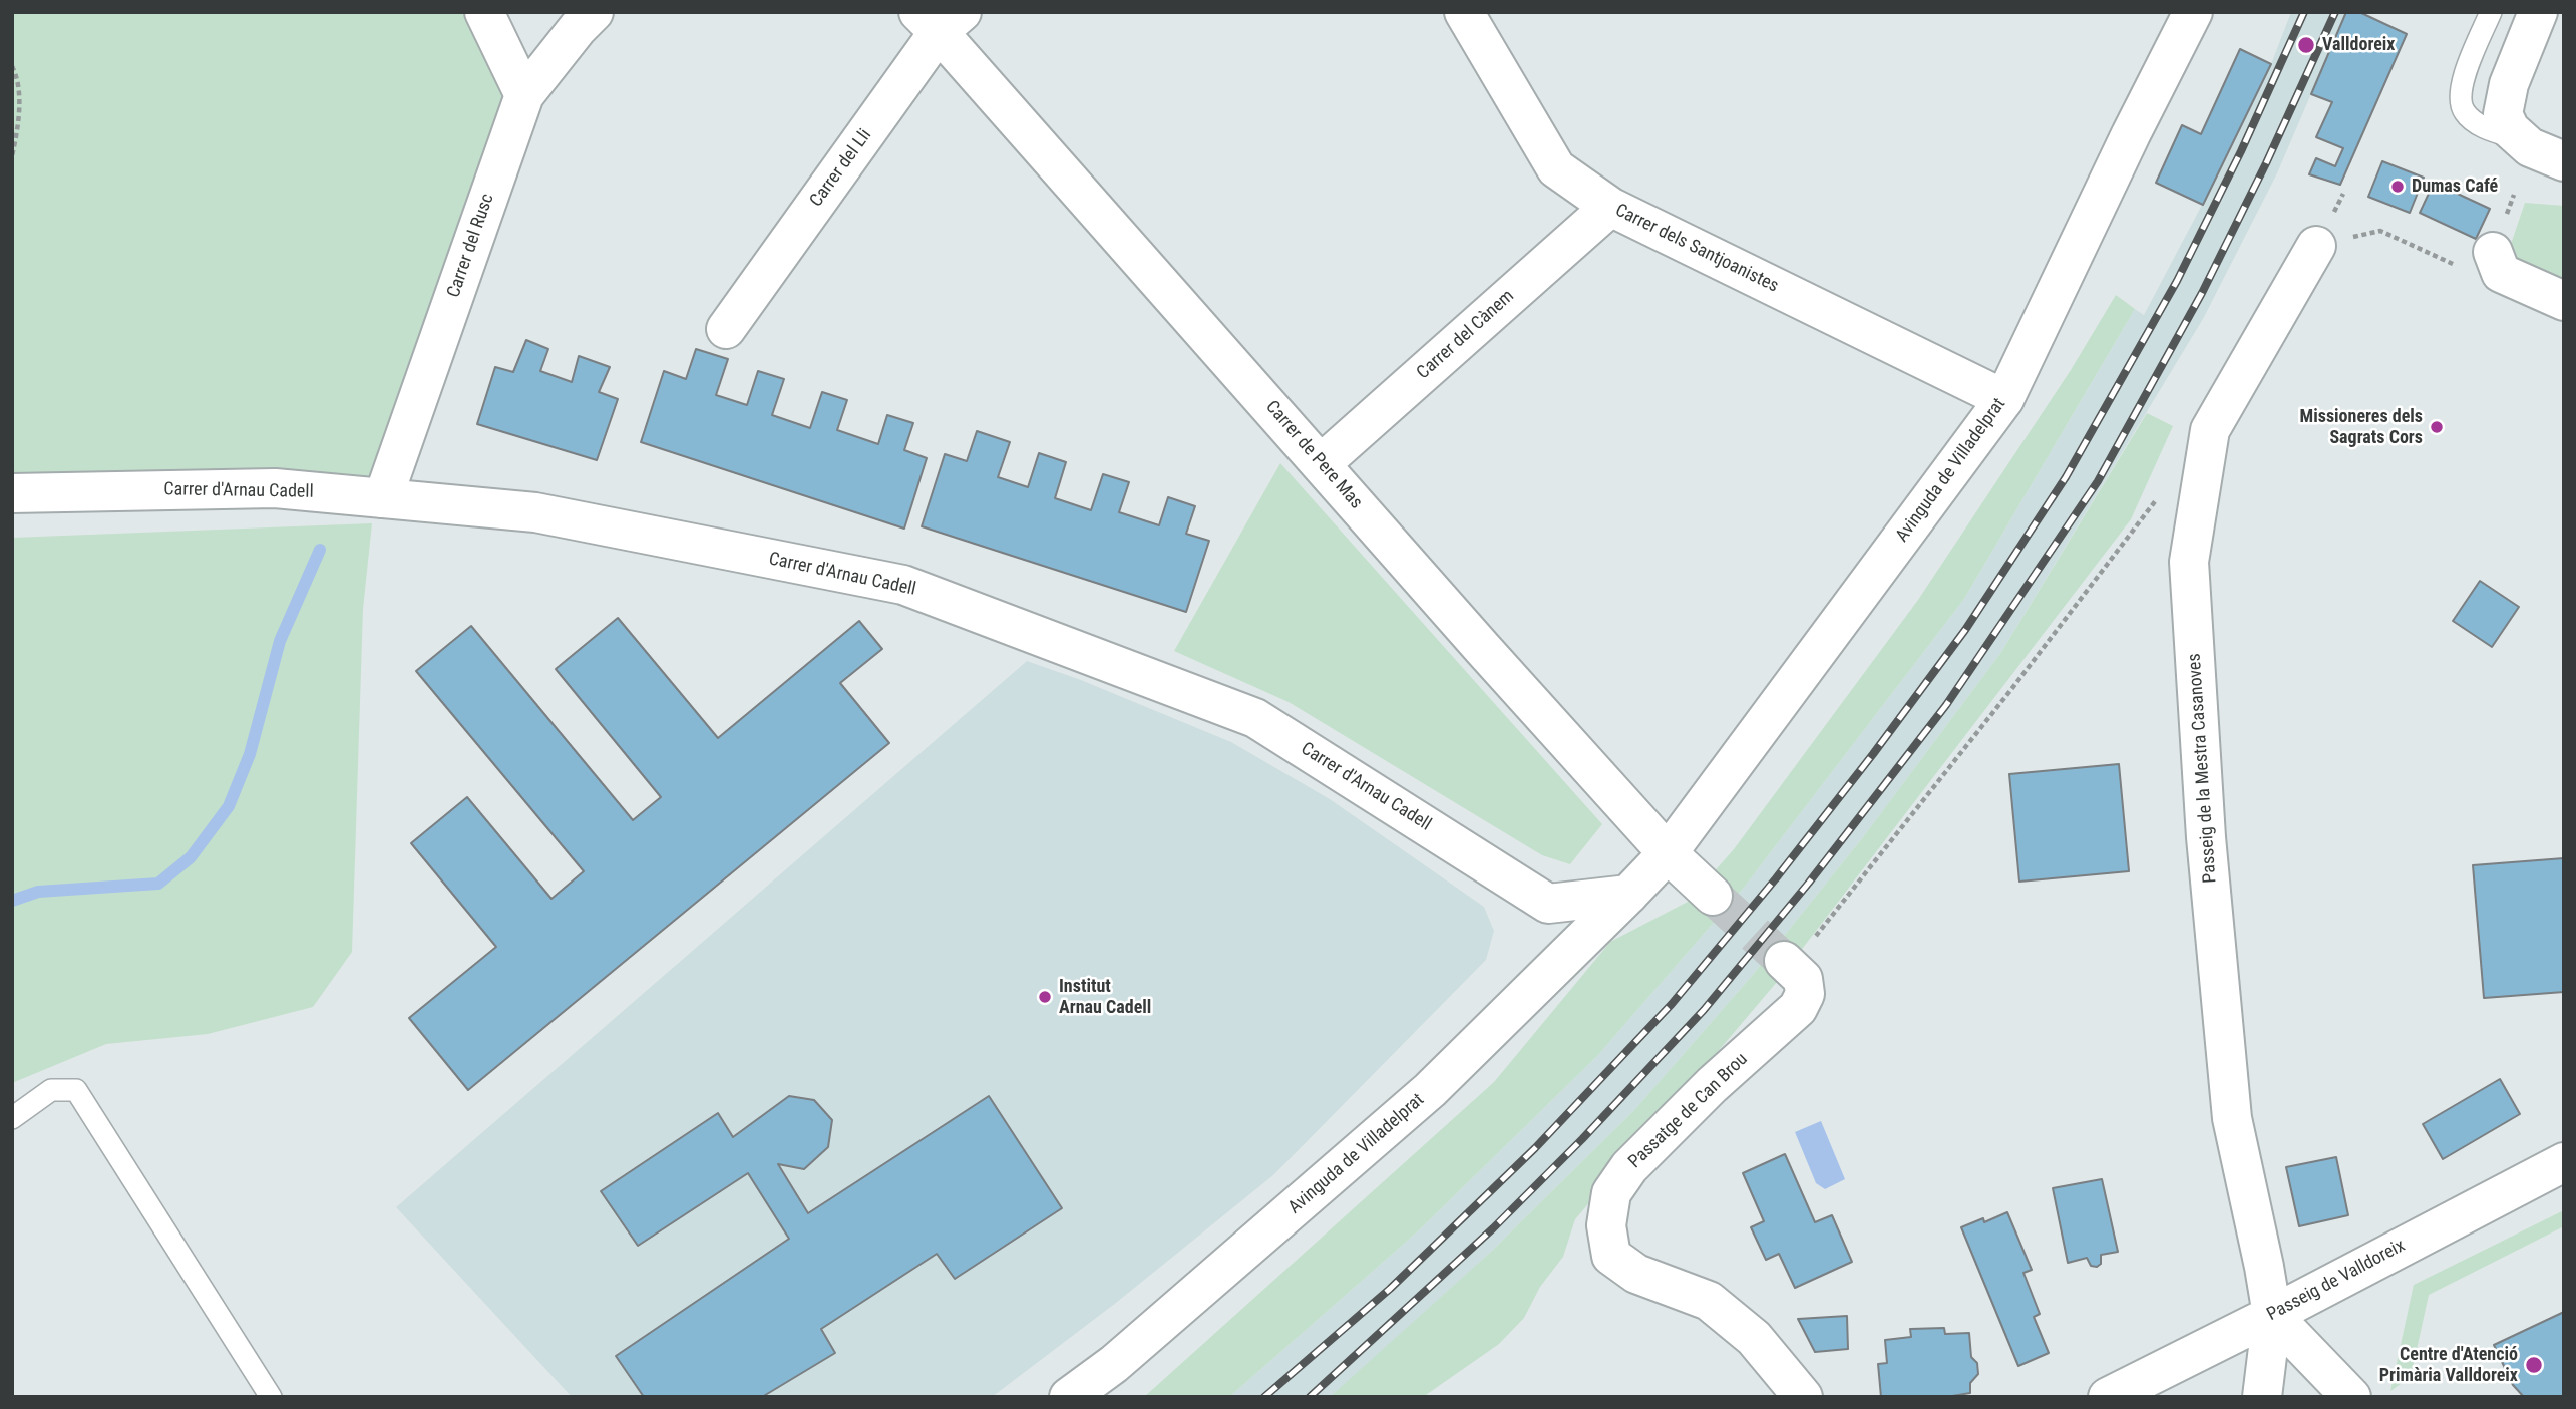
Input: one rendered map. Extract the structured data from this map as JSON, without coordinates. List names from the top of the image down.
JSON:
{
  "streets": {
    "street": [
      "Carrer del Lli",
      "Carrer del Rusc",
      "Carrer dels Santjoanistes",
      "Carrer del Cànem",
      "Carrer de Pere Mas",
      "Avinguda de Villadelprat",
      "Carrer d'Arnau Cadell",
      "Passeig de la Mestra Casanoves",
      "Passatge de Can Brou",
      "Passeig de Valldoreix"
    ]
  },
  "crossings": [
    ["Carrer del Lli", "Carrer de Pere Mas"],
    ["Carrer del Rusc", "Carrer d'Arnau Cadell"],
    ["Carrer dels Santjoanistes", "Carrer del Cànem"],
    ["Carrer dels Santjoanistes", "Avinguda de Villadelprat"],
    ["Carrer del Cànem", "Carrer de Pere Mas"],
    ["Carrer de Pere Mas", "Avinguda de Villadelprat"],
    ["Avinguda de Villadelprat", "Carrer d'Arnau Cadell"],
    ["Passeig de la Mestra Casanoves", "Passeig de Valldoreix"]
  ],
  "places": [
    "Valldoreix",
    "Dumas Café",
    "Missioneres dels Sagrats Cors",
    "Institut Arnau Cadell",
    "Centre d'Atenció Primària Valldoreix"
  ]
}
